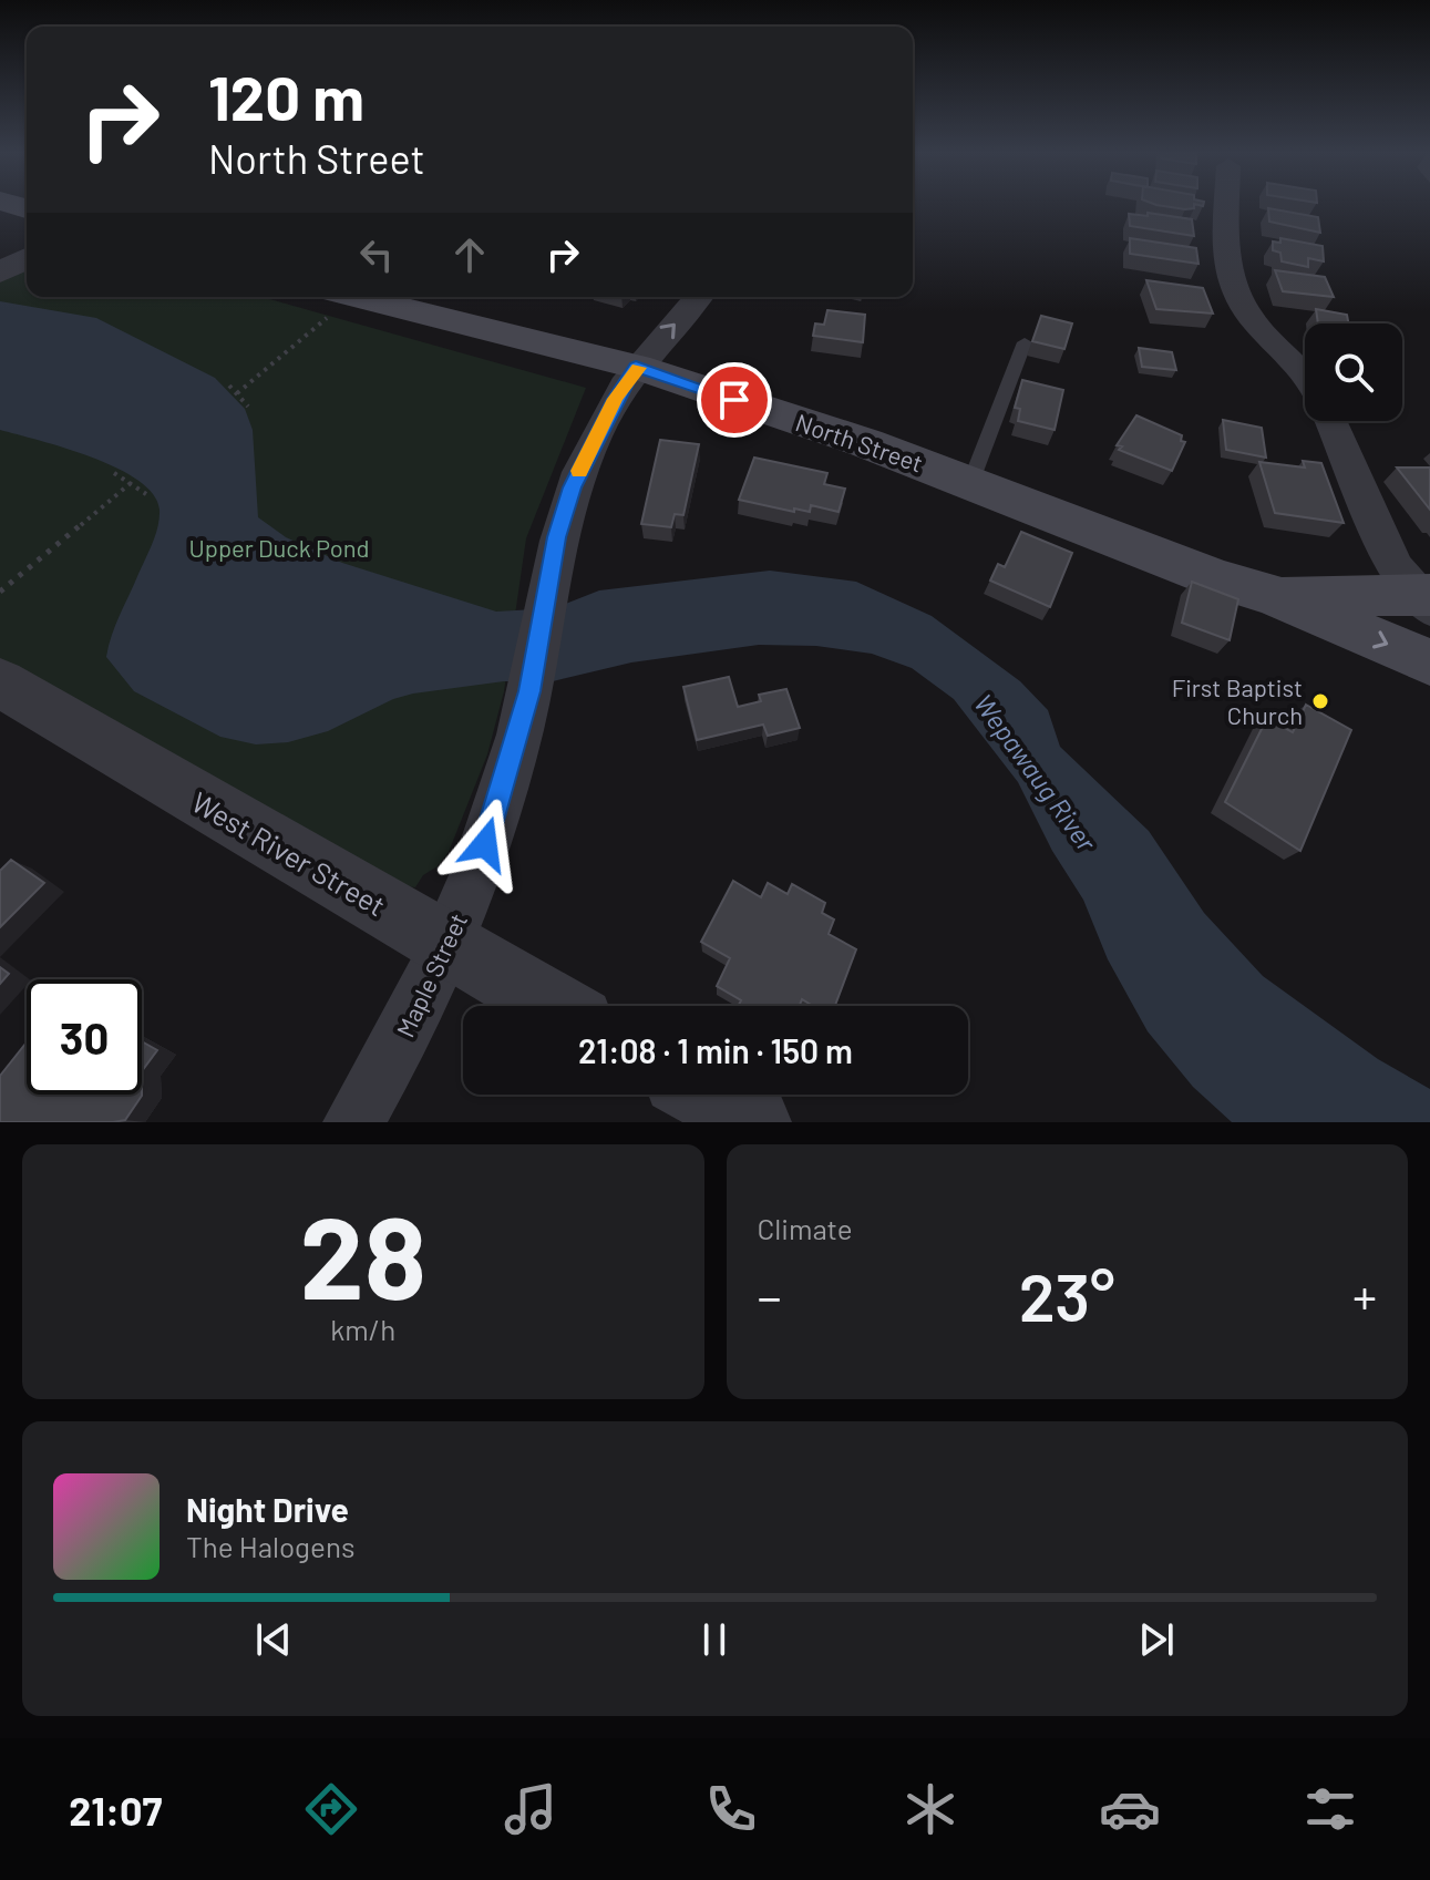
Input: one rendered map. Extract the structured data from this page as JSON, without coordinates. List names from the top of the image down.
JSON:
{
  "streets": {
    "main road": ["North Street"],
    "street": ["West River Street", "Maple Street"]
  },
  "crossings": [
    ["North Street", "Maple Street"],
    ["West River Street", "Maple Street"]
  ],
  "water": ["Wepawaug River"],
  "parks": ["Upper Duck Pond"],
  "places": ["First Baptist Church"],
  "page": {
    "turn": ["120 m", "North Street"],
    "limit": "30",
    "trip": "21:08 · 1 min · 150 m",
    "tile": [
      ["28", "km/h"],
      "Climate"
    ],
    "heat": ["−", "23°", "+"],
    "song": ["Night Drive", "The Halogens"],
    "tabs": "21:07"
  }
}
